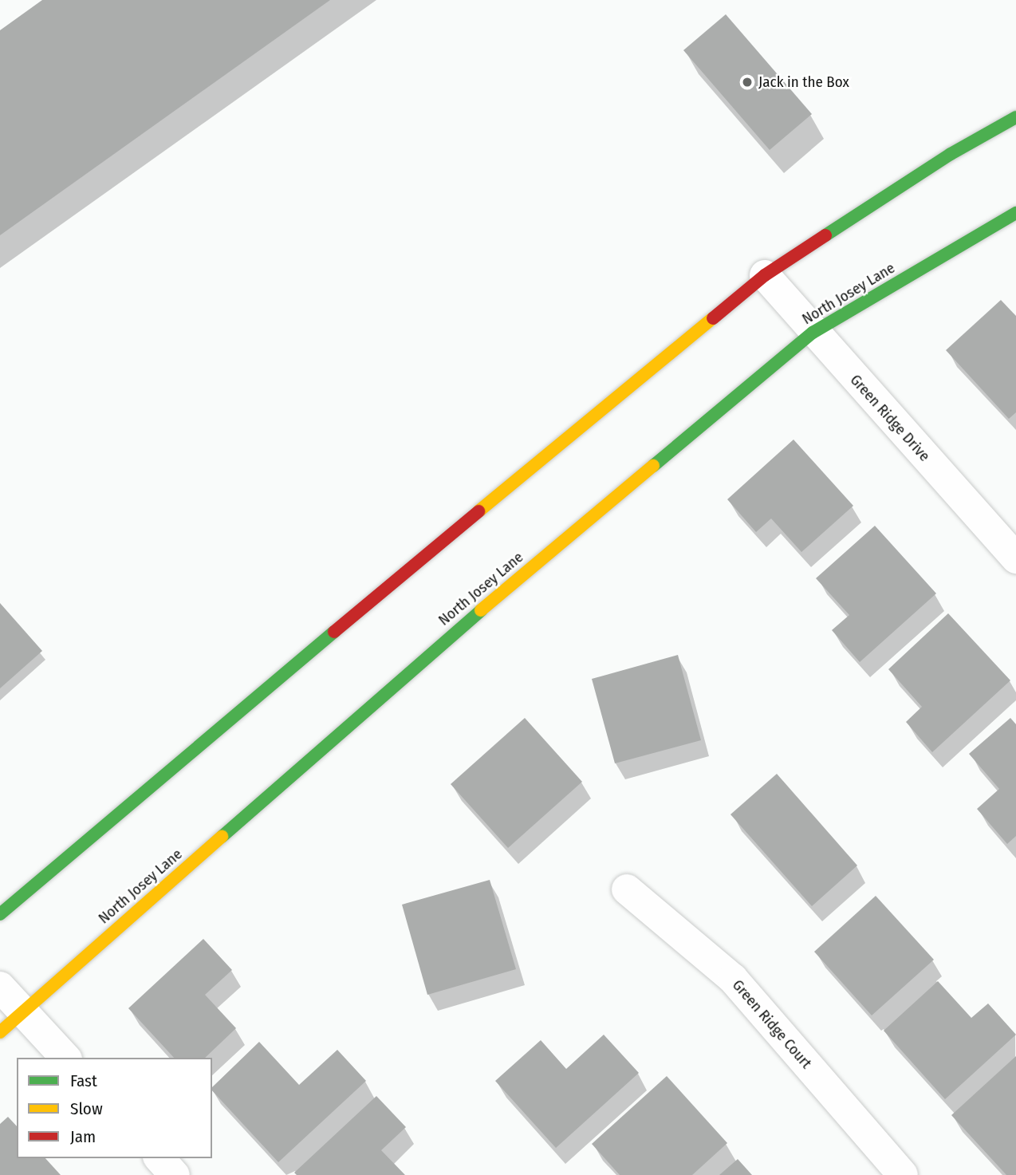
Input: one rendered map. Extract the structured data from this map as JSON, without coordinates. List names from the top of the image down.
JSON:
{
  "streets": {
    "main road": ["North Josey Lane"],
    "street": ["Green Ridge Drive", "Green Ridge Court"]
  },
  "crossings": [
    ["North Josey Lane", "Green Ridge Drive"]
  ],
  "places": ["Jack in the Box"],
  "legend": ["Fast", "Slow", "Jam"]
}
